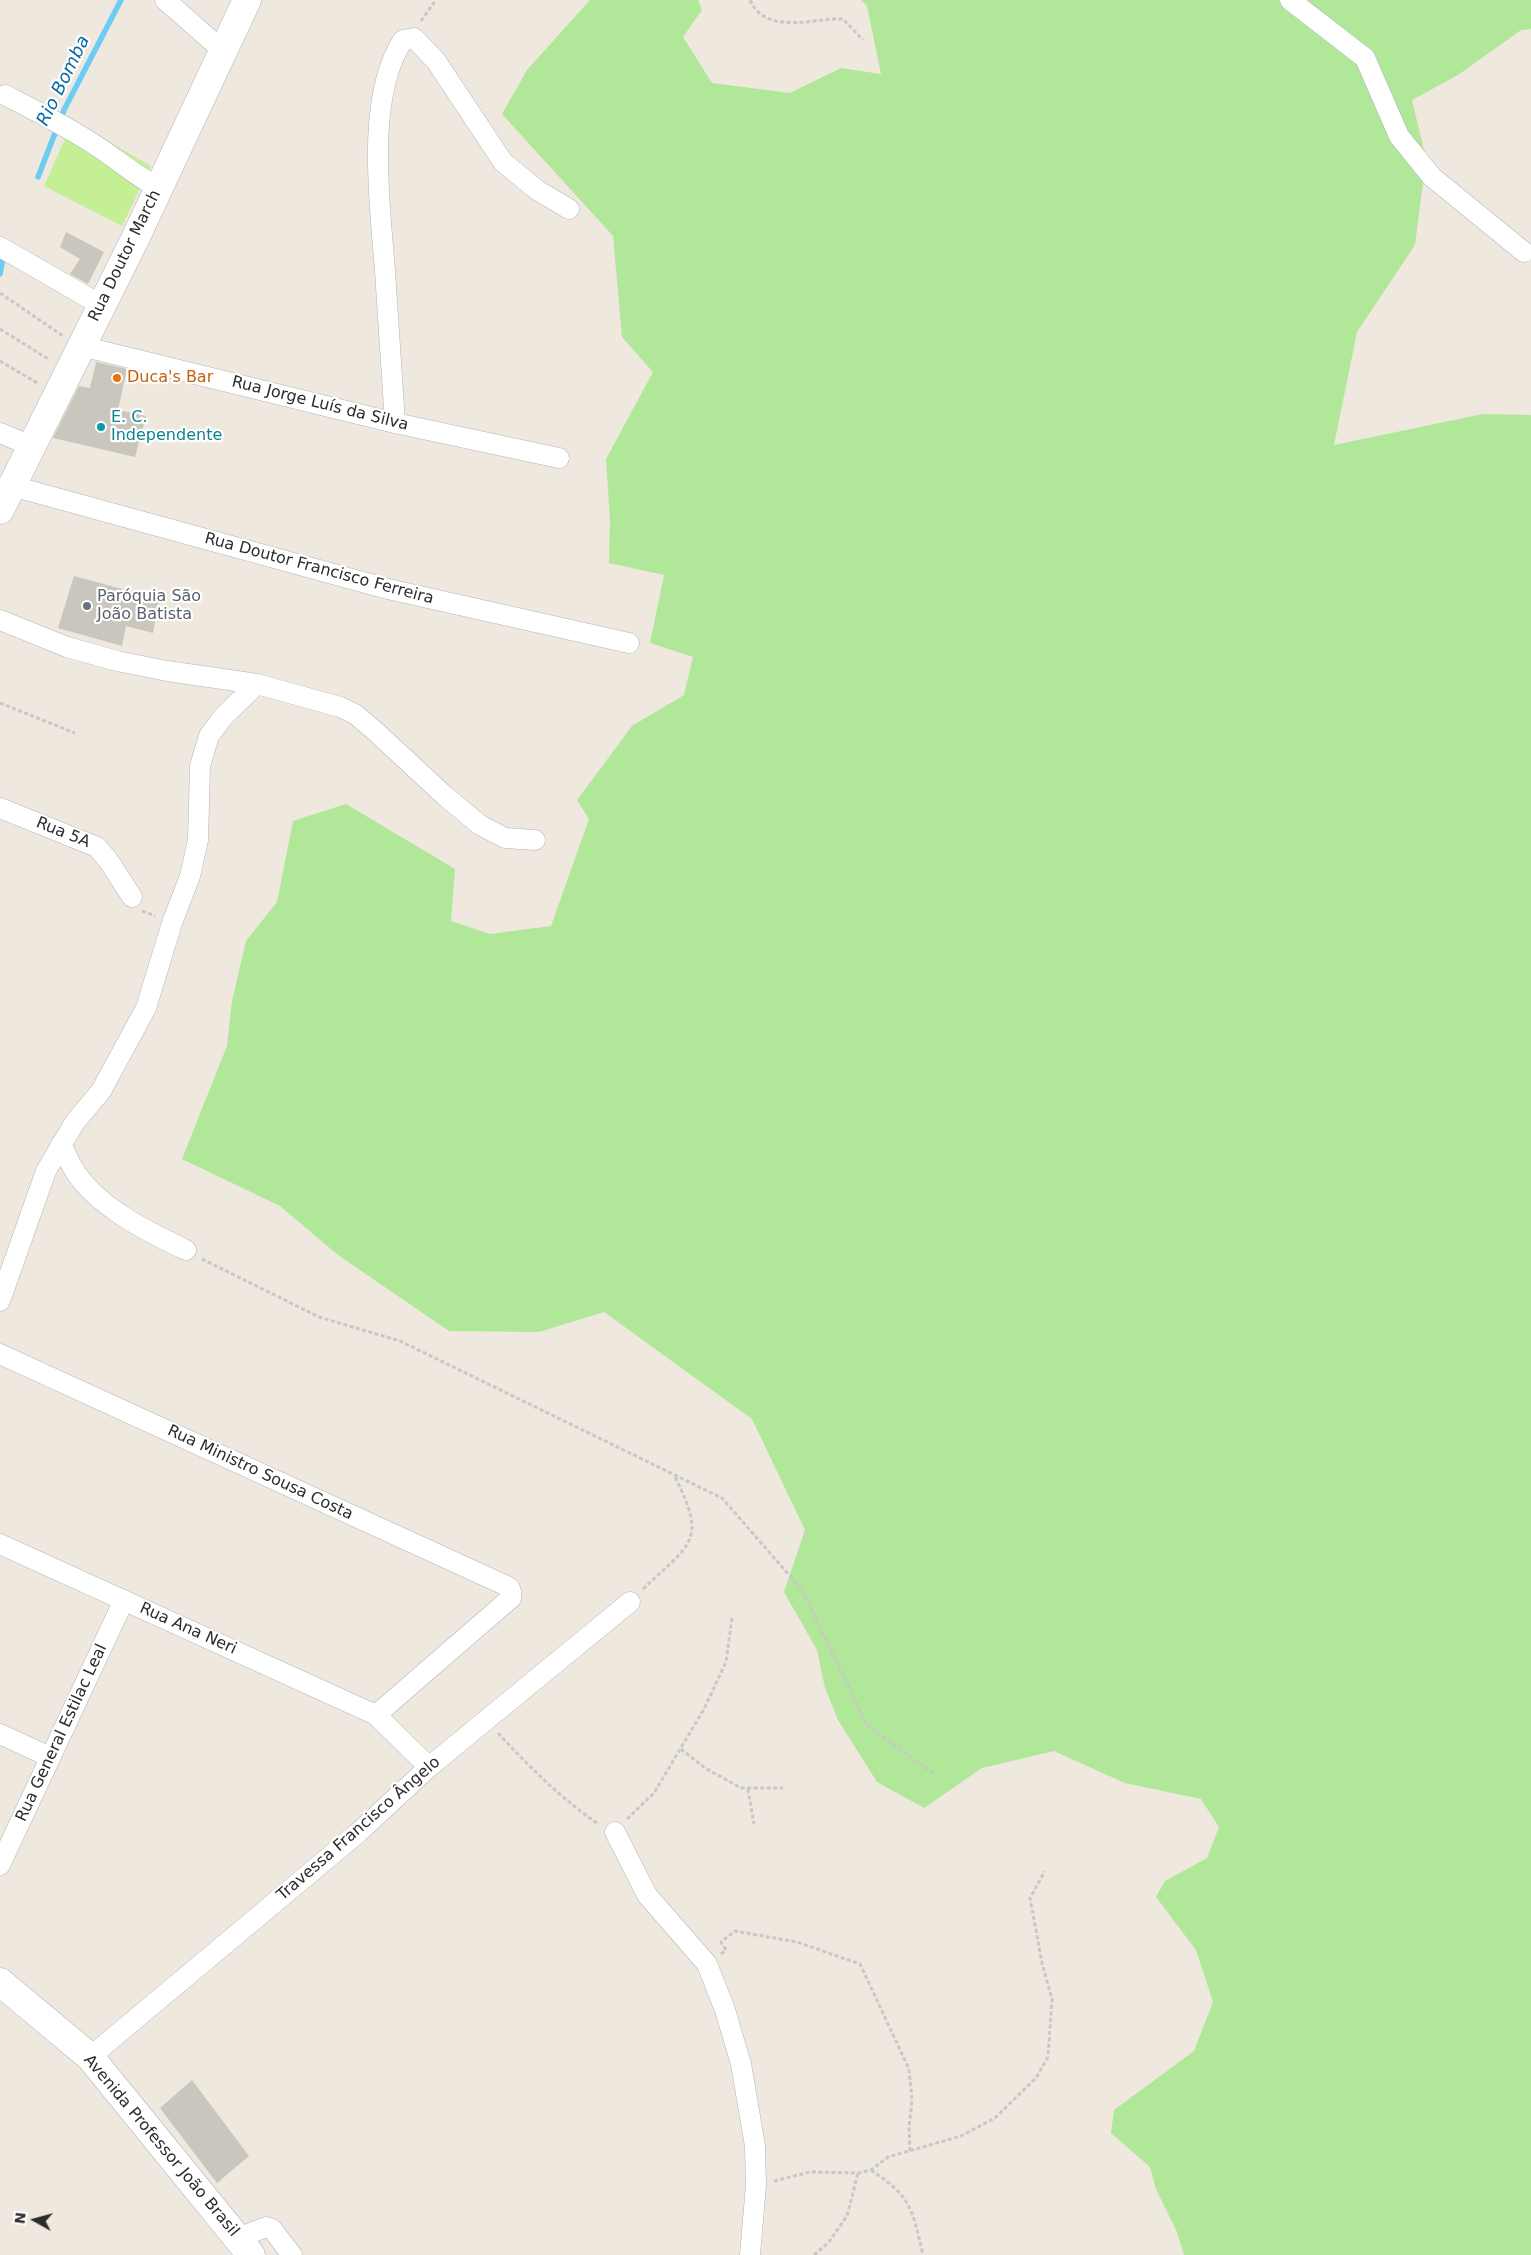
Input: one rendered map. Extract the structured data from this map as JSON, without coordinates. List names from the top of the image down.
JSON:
{
  "streets": {
    "main road": ["Rua Doutor March", "Avenida Professor João Brasil"],
    "street": [
      "Rua Jorge Luís da Silva",
      "Rua Doutor Francisco Ferreira",
      "Rua 5A",
      "Rua Ministro Sousa Costa",
      "Rua Ana Neri",
      "Rua General Estilac Leal",
      "Travessa Francisco Ângelo"
    ]
  },
  "crossings": [
    ["Rua Doutor March", "Rua Jorge Luís da Silva"],
    ["Rua Doutor March", "Rua Doutor Francisco Ferreira"],
    ["Rua Ministro Sousa Costa", "Rua Ana Neri"],
    ["Rua Ana Neri", "Rua General Estilac Leal"],
    ["Rua Ana Neri", "Travessa Francisco Ângelo"],
    ["Travessa Francisco Ângelo", "Avenida Professor João Brasil"]
  ],
  "water": ["Rio Bomba"],
  "places": ["Duca's Bar", "E. C. Independente", "Paróquia São João Batista"],
  "north": "left"
}
